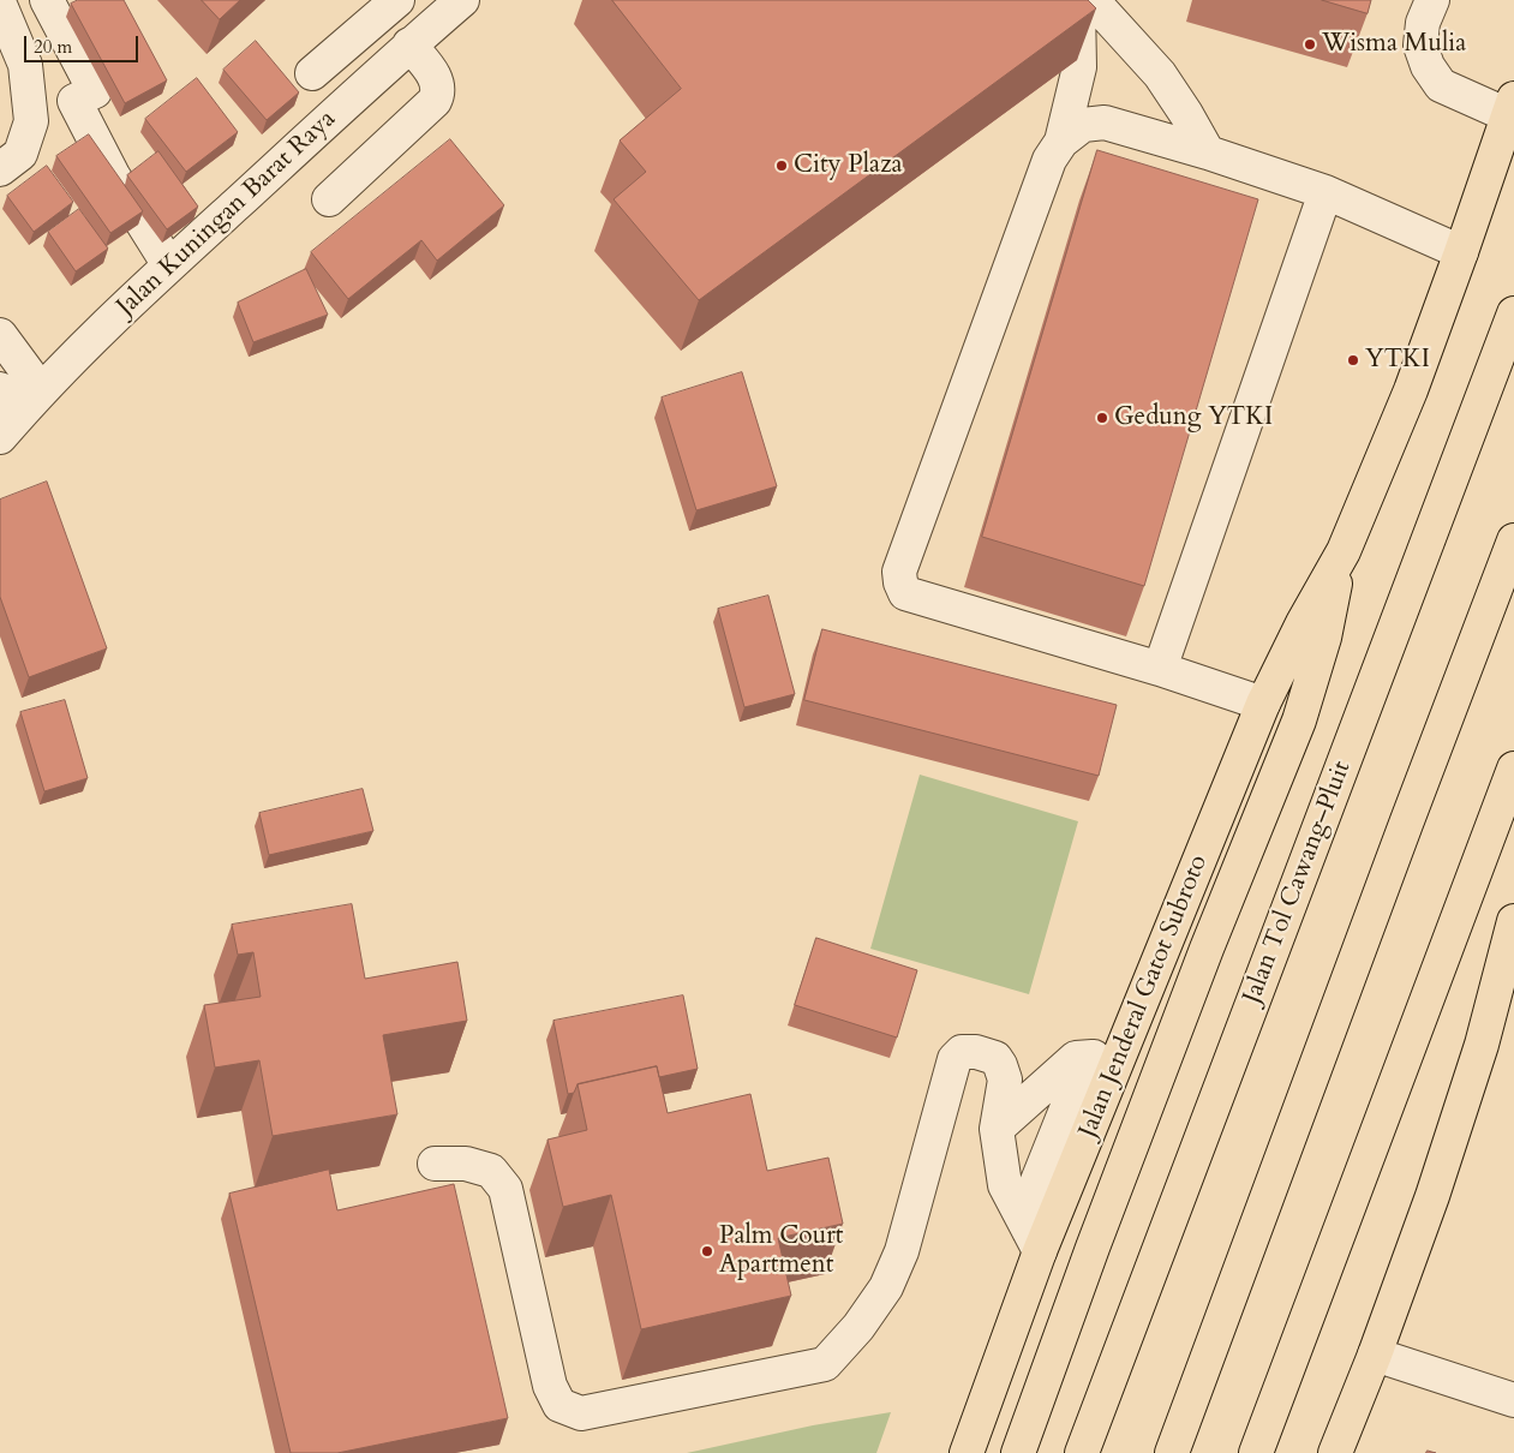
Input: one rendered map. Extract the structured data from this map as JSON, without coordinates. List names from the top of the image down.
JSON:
{
  "streets": {
    "highway": ["Jalan Tol Cawang–Pluit", "Jalan Jenderal Gatot Subroto"],
    "street": ["Jalan Kuningan Barat Raya"]
  },
  "places": [
    "Wisma Mulia",
    "City Plaza",
    "YTKI",
    "Gedung YTKI",
    "Palm Court Apartment"
  ],
  "scale_bar": "20 m"
}
